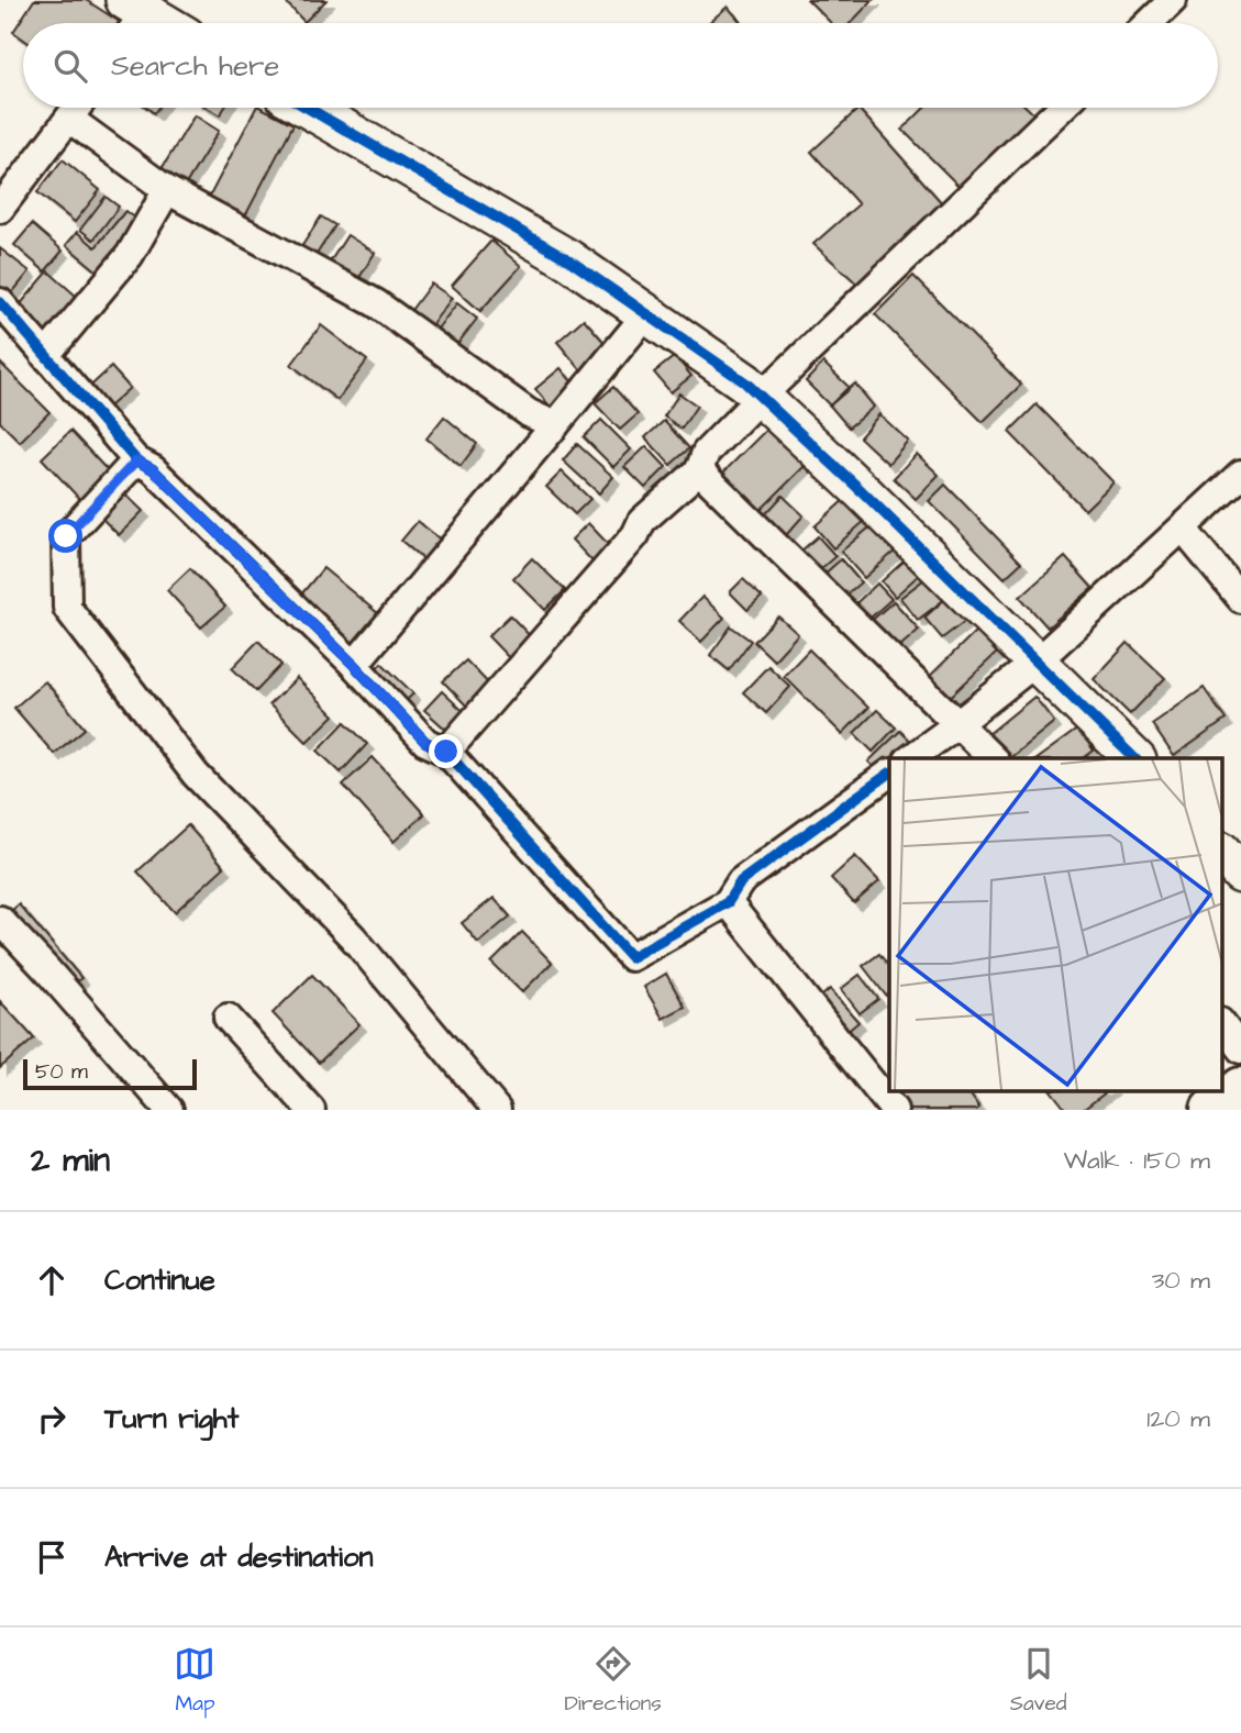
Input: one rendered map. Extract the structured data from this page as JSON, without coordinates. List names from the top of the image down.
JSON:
{
  "scale_bar": "50 m",
  "page": {
    "search": "Search here",
    "scale": "50 m",
    "heading": ["2 min", "Walk · 150 m"],
    "list": [
      ["Continue", "30 m"],
      ["Turn right", "120 m"],
      "Arrive at destination"
    ],
    "nav": ["Map", "Directions", "Saved"]
  }
}
